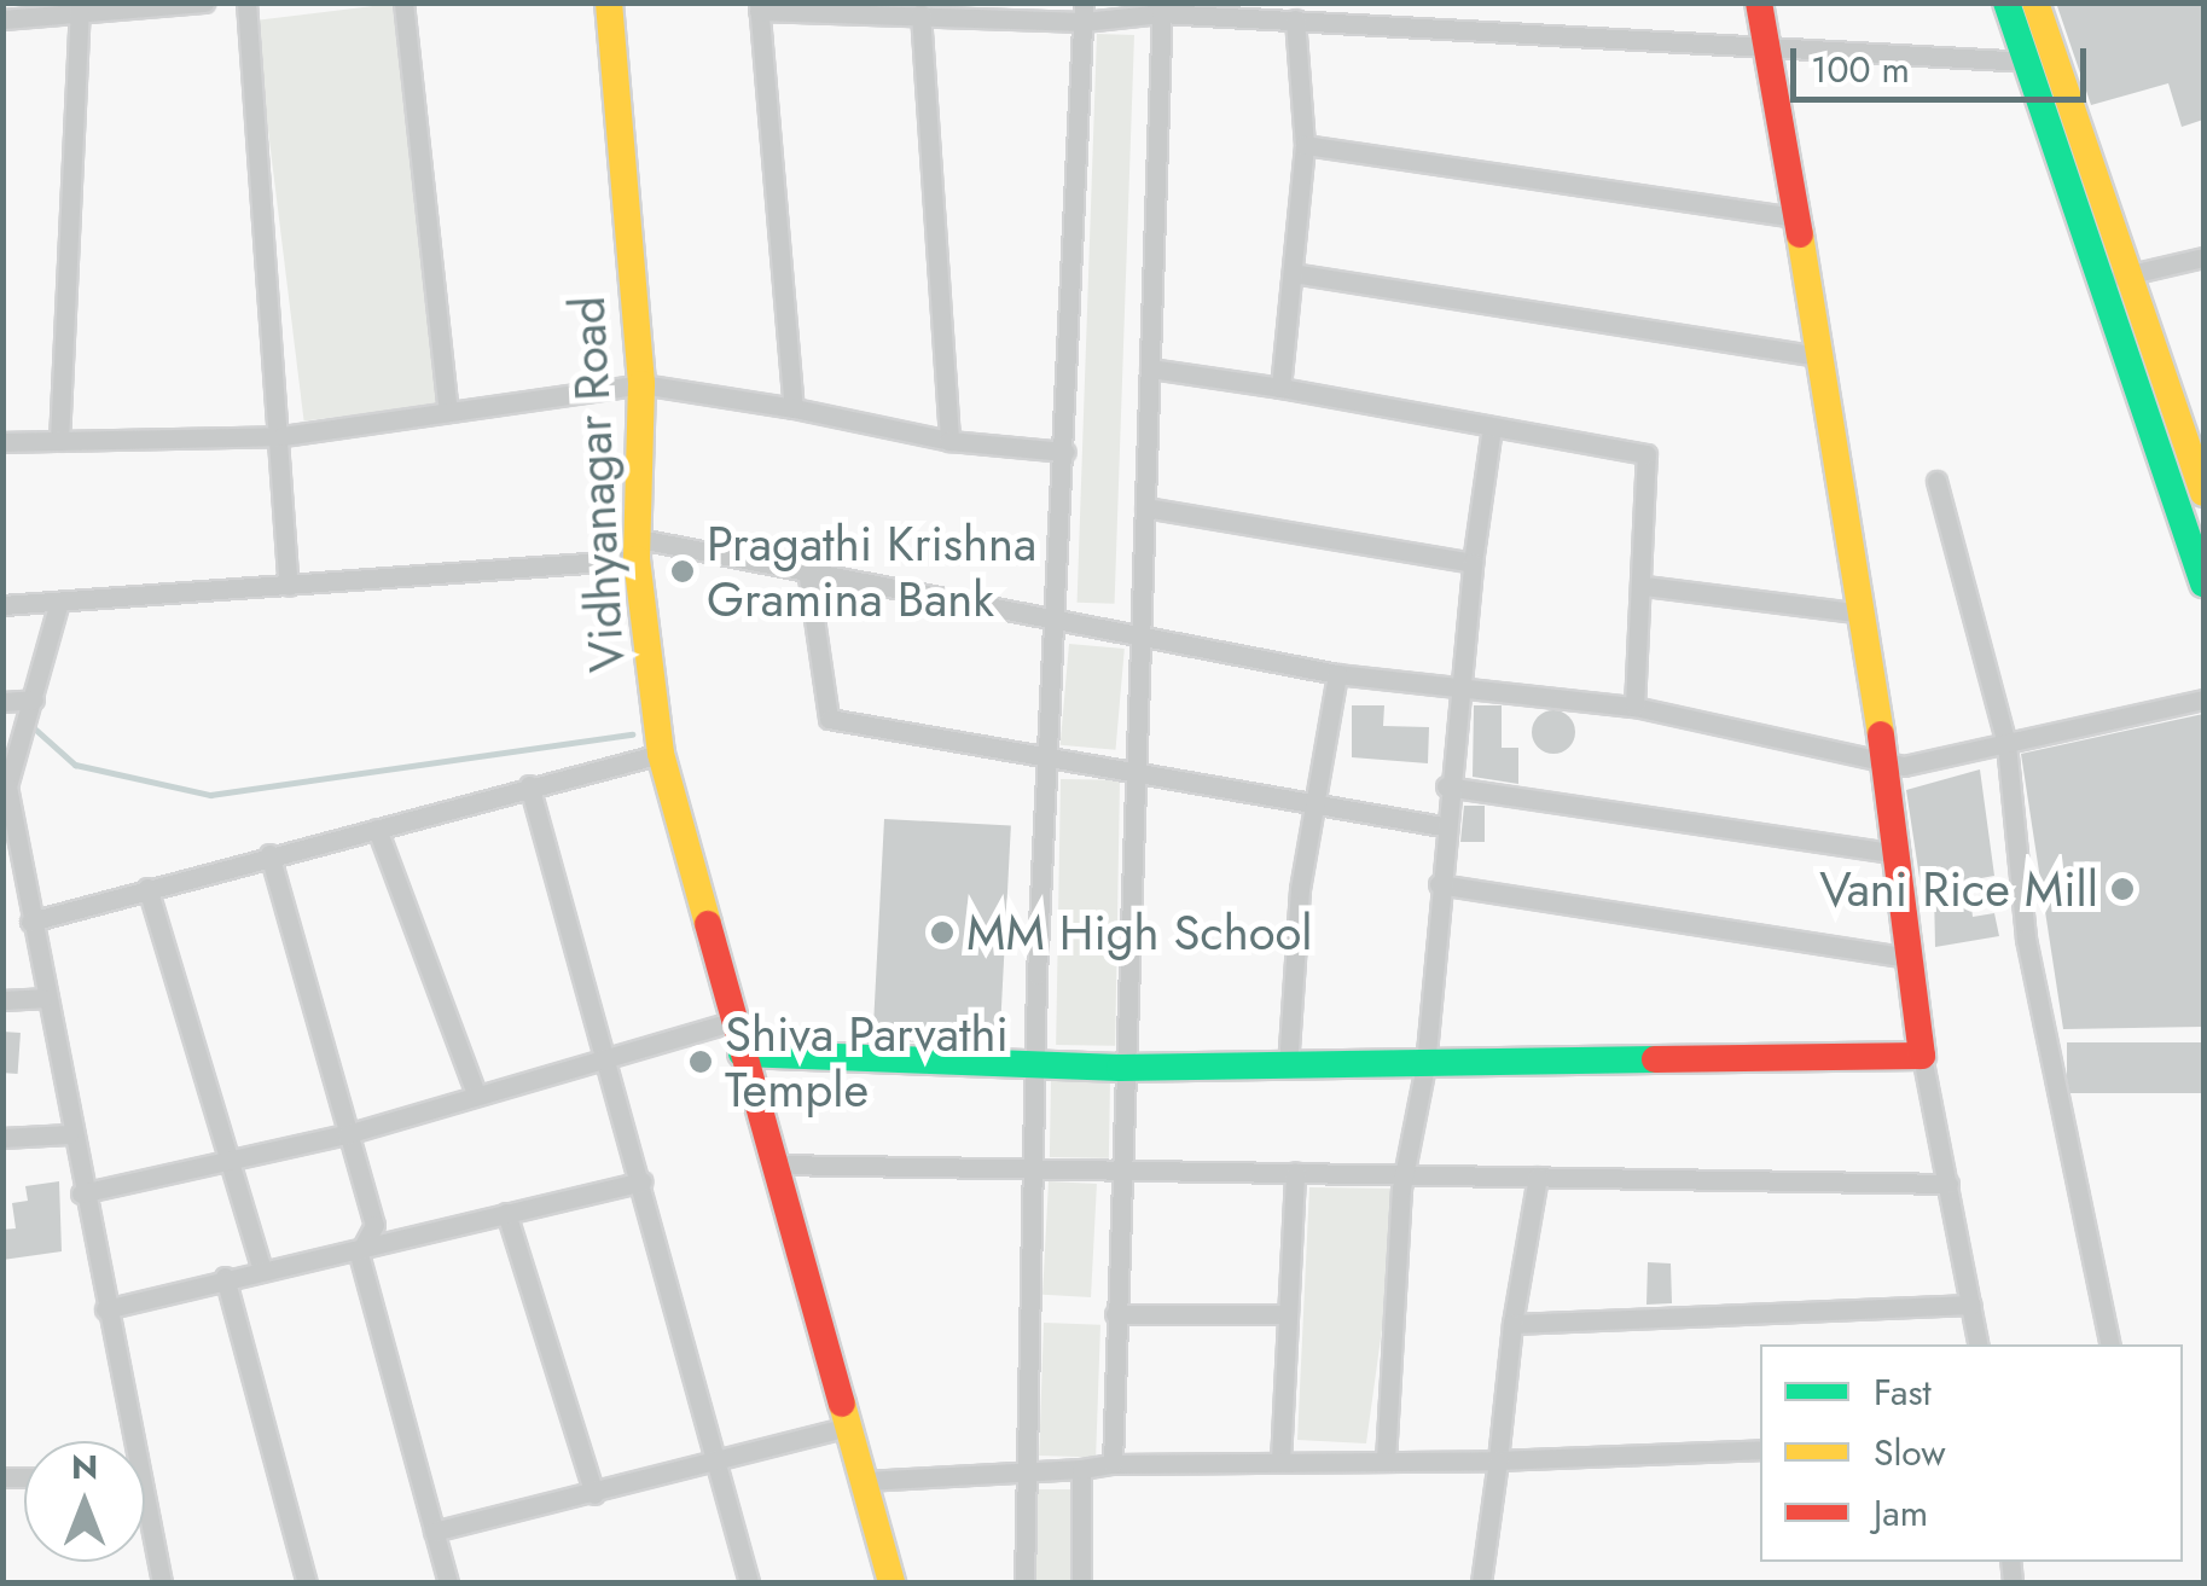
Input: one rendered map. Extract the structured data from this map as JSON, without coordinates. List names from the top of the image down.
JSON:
{
  "streets": {
    "street": ["Vidhyanagar Road"]
  },
  "places": [
    "Pragathi Krishna Gramina Bank",
    "Vani Rice Mill",
    "MM High School",
    "Shiva Parvathi Temple"
  ],
  "legend": ["Fast", "Slow", "Jam"],
  "scale_bar": "100 m",
  "north": "top"
}
